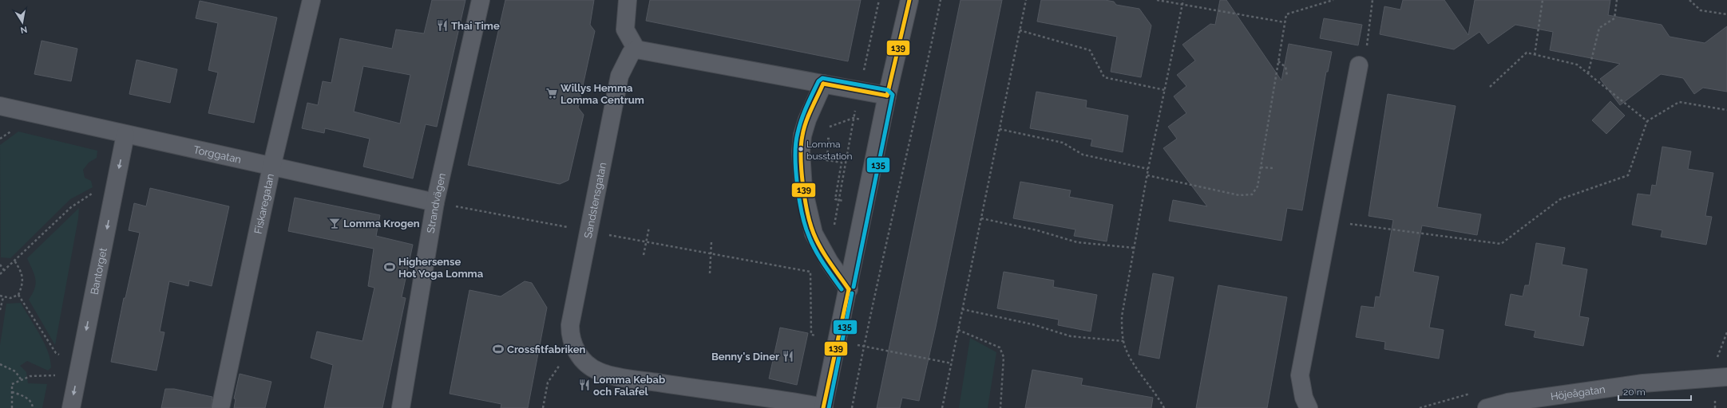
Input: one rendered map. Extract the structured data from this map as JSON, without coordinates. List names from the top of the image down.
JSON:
{
  "streets": {
    "street": [
      "Torggatan",
      "Sandstensgatan",
      "Strandvägen",
      "Fiskaregatan",
      "Bantorget",
      "Höjeågatan"
    ]
  },
  "crossings": [
    ["Torggatan", "Strandvägen"],
    ["Torggatan", "Fiskaregatan"],
    ["Torggatan", "Bantorget"]
  ],
  "one_way": ["Bantorget"],
  "places": {
    "restaurant": ["Thai Time", "Benny's Diner", "Lomma Kebab och Falafel"],
    "supermarket": ["Willys Hemma Lomma Centrum"],
    "other": ["Lomma busstation"],
    "bar": ["Lomma Krogen"],
    "sports": ["Highersense Hot Yoga Lomma", "Crossfitfabriken"]
  },
  "lines": ["transit line 139", "transit line 135"],
  "scale_bar": "20 m",
  "north": "bottom"
}
